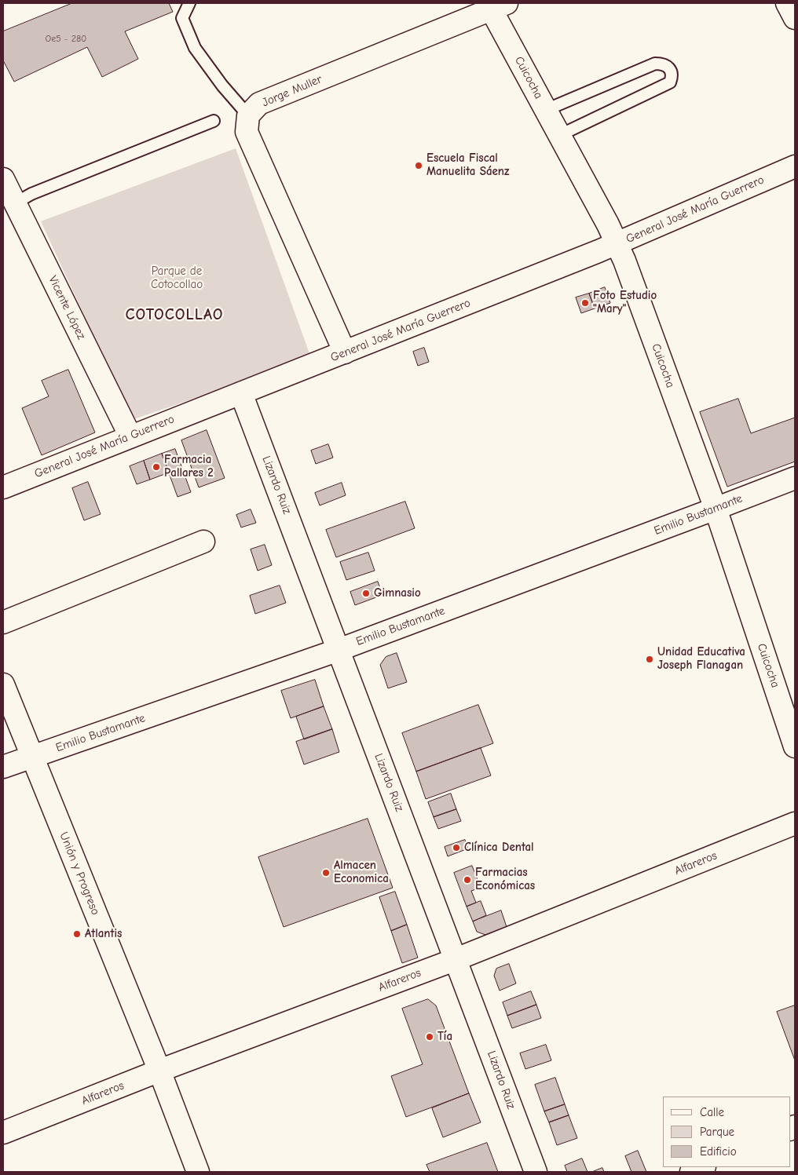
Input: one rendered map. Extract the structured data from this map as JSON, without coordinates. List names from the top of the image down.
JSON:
{
  "streets": {
    "street": [
      "Cuicocha",
      "Jorge Muller",
      "General José María Guerrero",
      "Vicente López",
      "Lizardo Ruiz",
      "Emilio Bustamante",
      "Alfareros",
      "Unión y Progreso"
    ]
  },
  "crossings": [
    ["Cuicocha", "Jorge Muller"],
    ["Cuicocha", "General José María Guerrero"],
    ["Cuicocha", "Emilio Bustamante"],
    ["General José María Guerrero", "Vicente López"],
    ["General José María Guerrero", "Lizardo Ruiz"],
    ["Lizardo Ruiz", "Emilio Bustamante"],
    ["Lizardo Ruiz", "Alfareros"],
    ["Emilio Bustamante", "Unión y Progreso"],
    ["Alfareros", "Unión y Progreso"]
  ],
  "districts": ["COTOCOLLAO"],
  "parks": ["Parque de Cotocollao"],
  "places": [
    "Escuela Fiscal Manuelita Sáenz",
    "Foto Estudio \"Mary\"",
    "Farmacia Pallares 2",
    "Gimnasio",
    "Unidad Educativa Joseph Flanagan",
    "Clínica Dental",
    "Almacen Economica",
    "Farmacias Económicas",
    "Atlantis",
    "Tía"
  ],
  "house_numbers": ["Oe5 - 280"],
  "legend": ["Calle", "Parque", "Edificio"]
}
